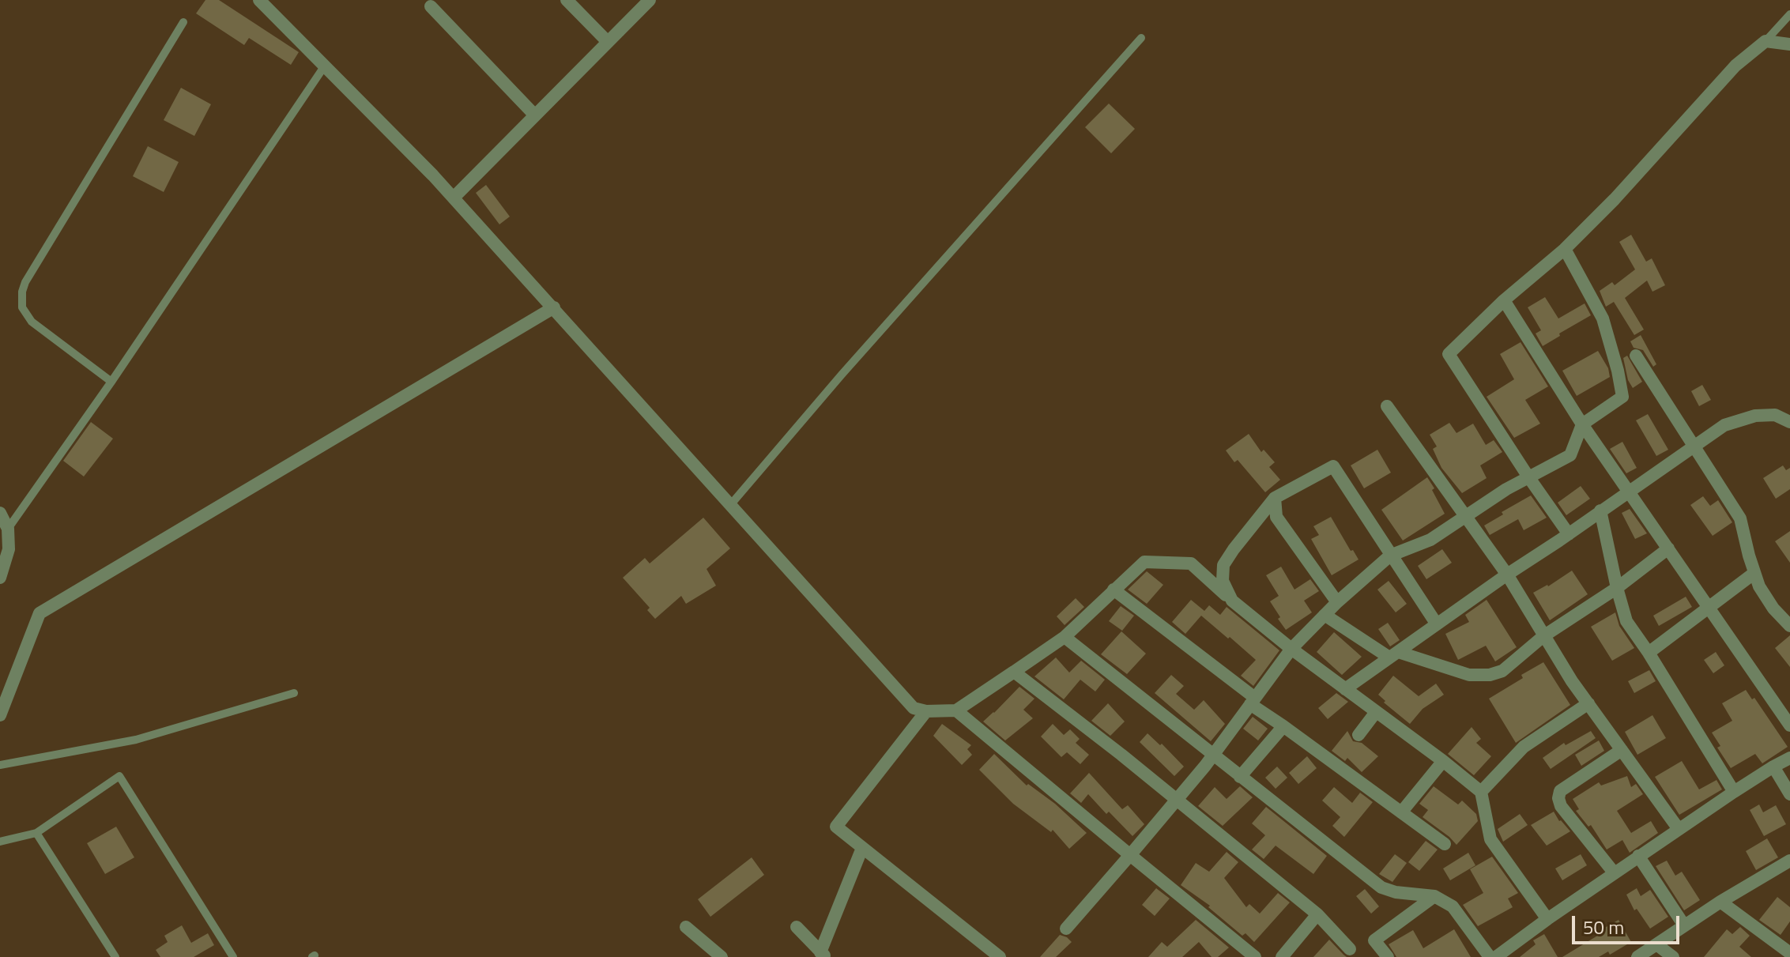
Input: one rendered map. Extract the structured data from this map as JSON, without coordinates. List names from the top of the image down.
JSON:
{
  "scale_bar": "50 m"
}
